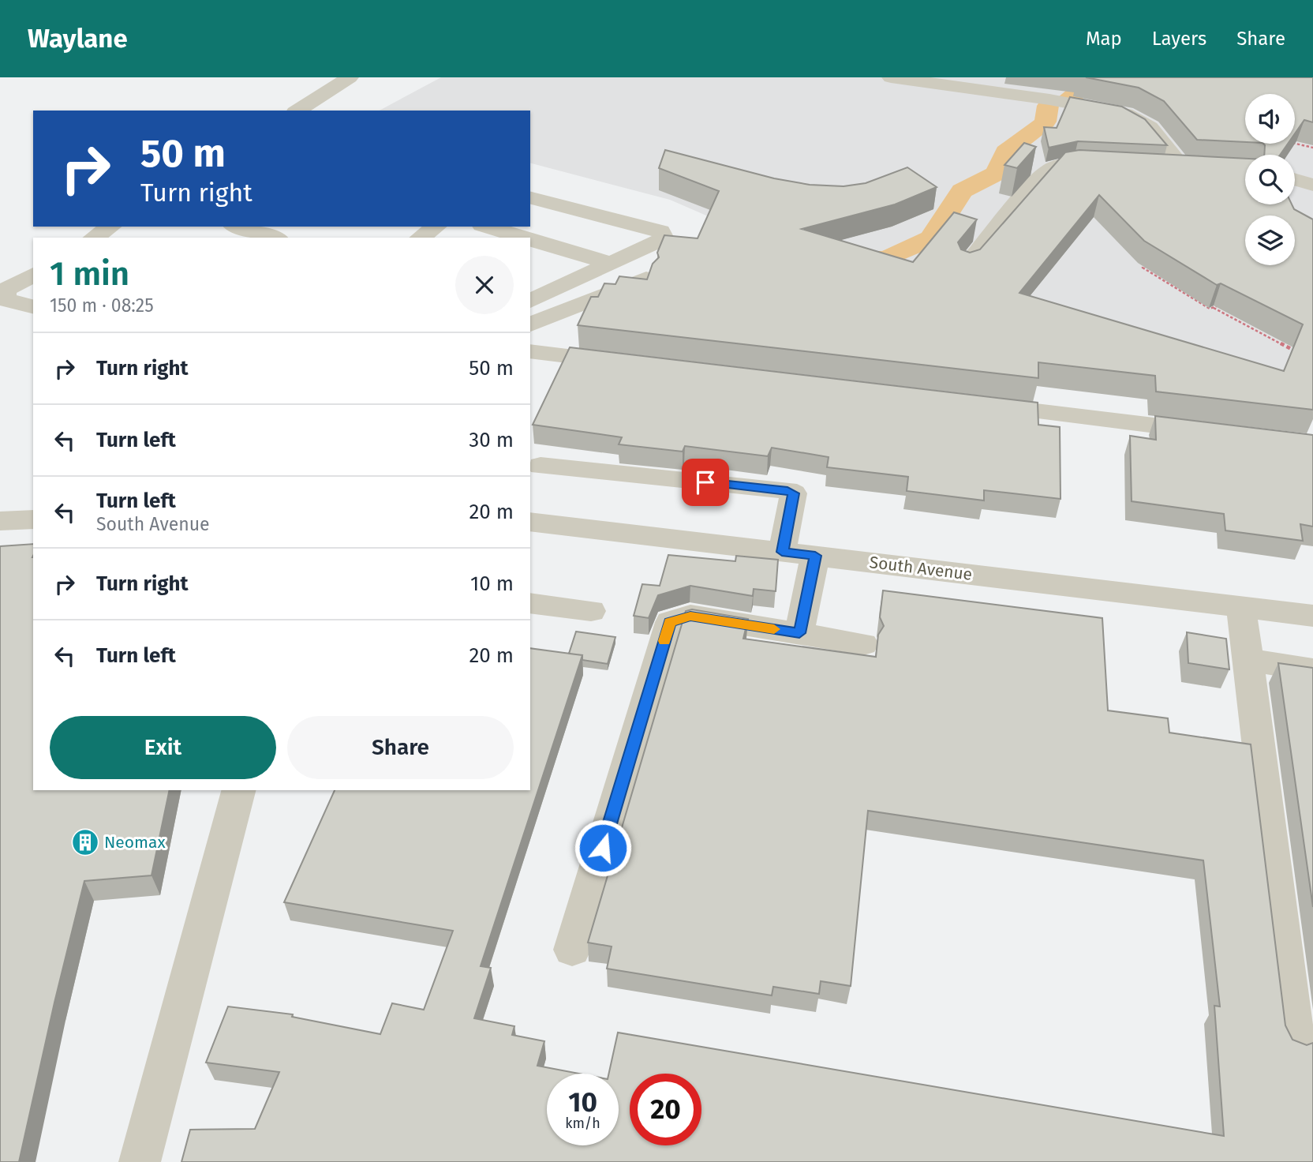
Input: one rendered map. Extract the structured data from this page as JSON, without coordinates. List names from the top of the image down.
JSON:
{
  "streets": {
    "street": ["South Avenue"]
  },
  "places": {
    "building": ["Neomax"]
  },
  "page": {
    "header": "Waylane",
    "nav": ["Map", "Layers", "Share"],
    "turn": ["50 m", "Turn right"],
    "heading": ["1 min", "150 m · 08:25"],
    "list": [
      {
        "name": "Turn right",
        "value": "50 m"
      },
      {
        "name": "Turn left",
        "value": "30 m"
      },
      {
        "name": "Turn left",
        "note": "South Avenue",
        "value": "20 m"
      },
      {
        "name": "Turn right",
        "value": "10 m"
      },
      {
        "name": "Turn left",
        "value": "20 m"
      }
    ],
    "buttons": ["Exit", "Share"],
    "speed": "10 km/h",
    "limit": "20"
  }
}
